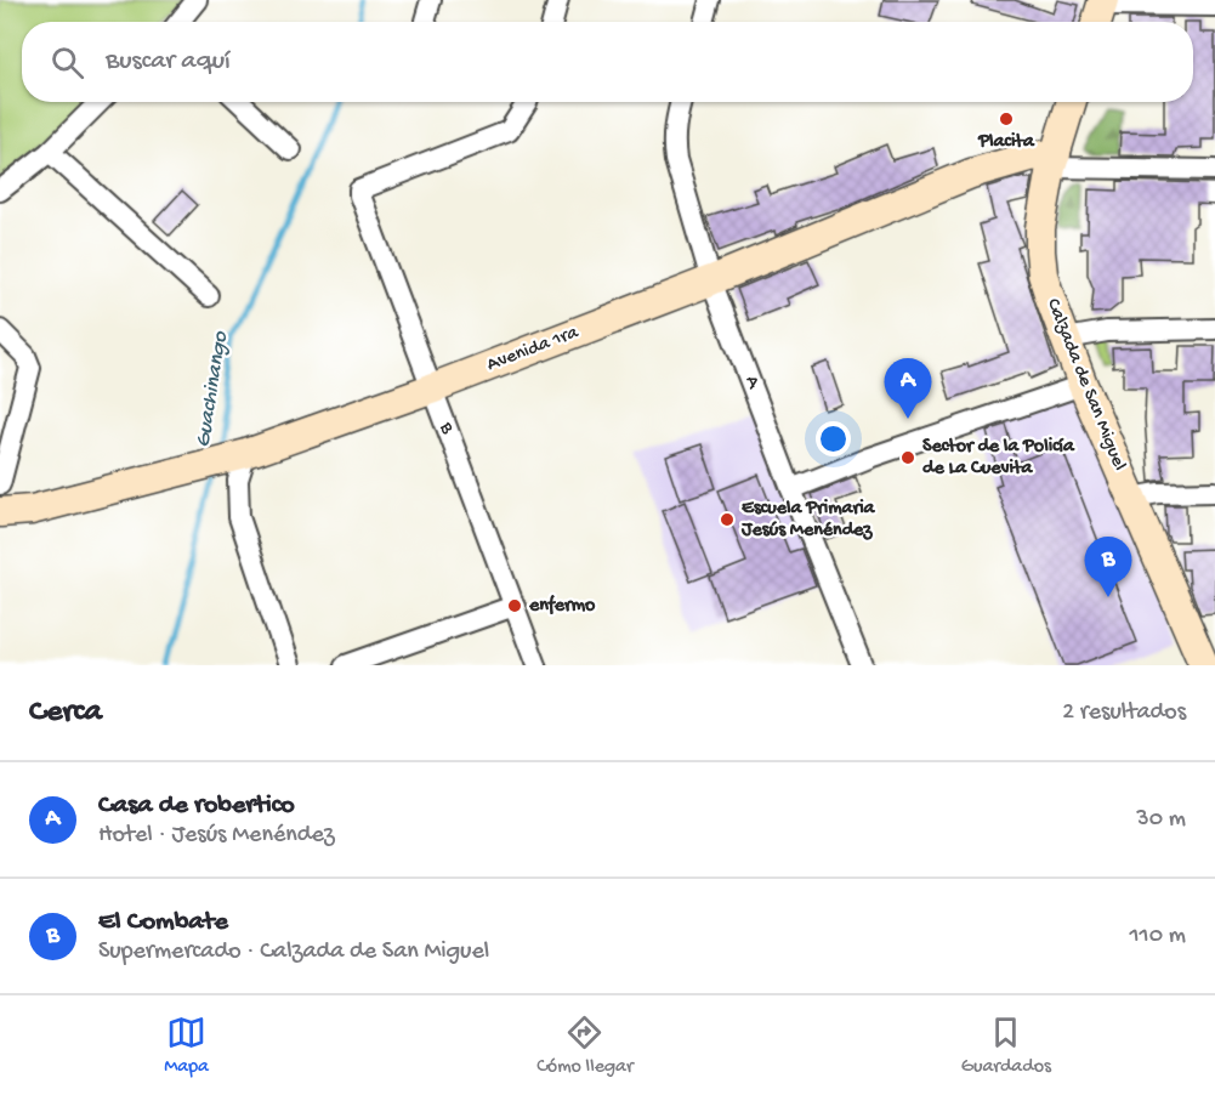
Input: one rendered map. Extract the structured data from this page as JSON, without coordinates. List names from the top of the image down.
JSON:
{
  "streets": {
    "street": [
      "Avenida 1ra",
      "A",
      "Calzada de San Miguel",
      "B"
    ]
  },
  "crossings": [
    ["Avenida 1ra", "A"],
    ["Avenida 1ra", "Calzada de San Miguel"],
    ["Avenida 1ra", "B"]
  ],
  "water": ["Guachinango"],
  "places": [
    "Placita",
    "Sector de la Policía de La Cuevita",
    "Escuela Primaria Jesús Menéndez",
    "enfermo"
  ],
  "page": {
    "search": "Buscar aquí",
    "pins": ["A", "B"],
    "heading": ["Cerca", "2 resultados"],
    "list": [
      {
        "mark": "A",
        "name": "Casa de robertico",
        "note": "Hotel · Jesús Menéndez",
        "value": "30 m"
      },
      {
        "mark": "B",
        "name": "El Combate",
        "note": "Supermercado · Calzada de San Miguel",
        "value": "110 m"
      }
    ],
    "nav": ["Mapa", "Cómo llegar", "Guardados"]
  }
}
